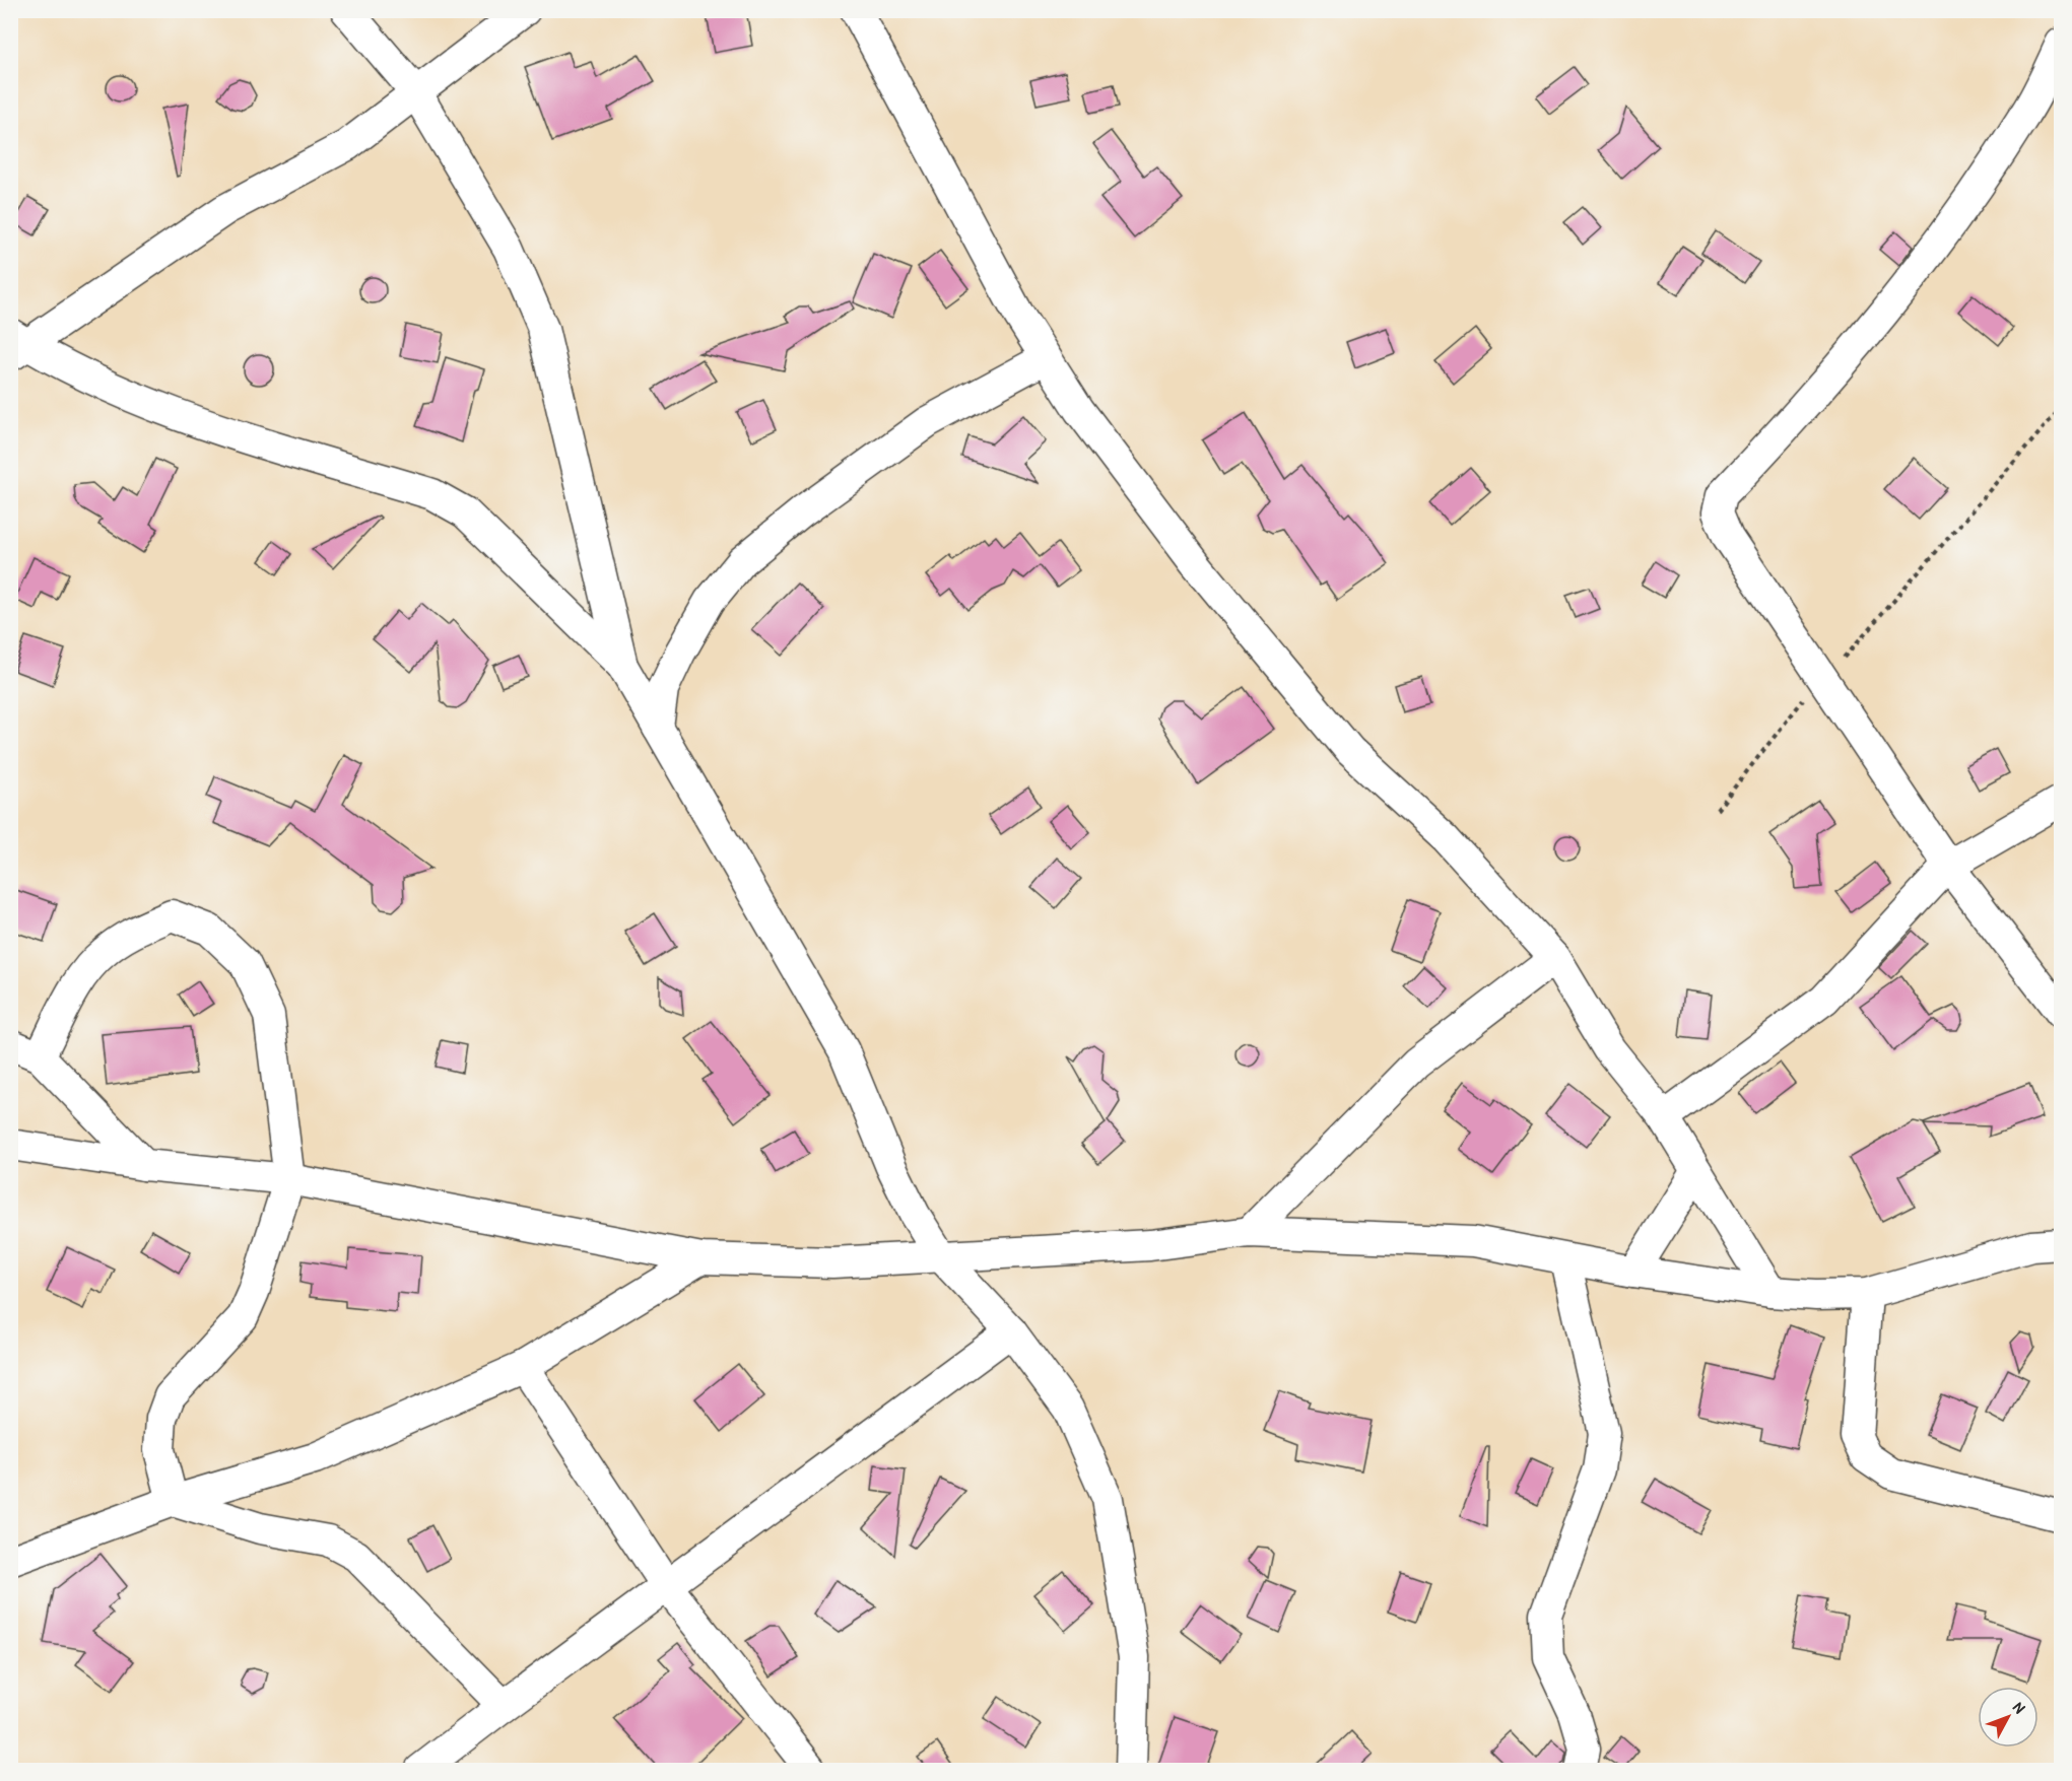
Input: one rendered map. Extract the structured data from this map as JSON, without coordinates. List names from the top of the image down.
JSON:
{
  "north": "top right"
}
